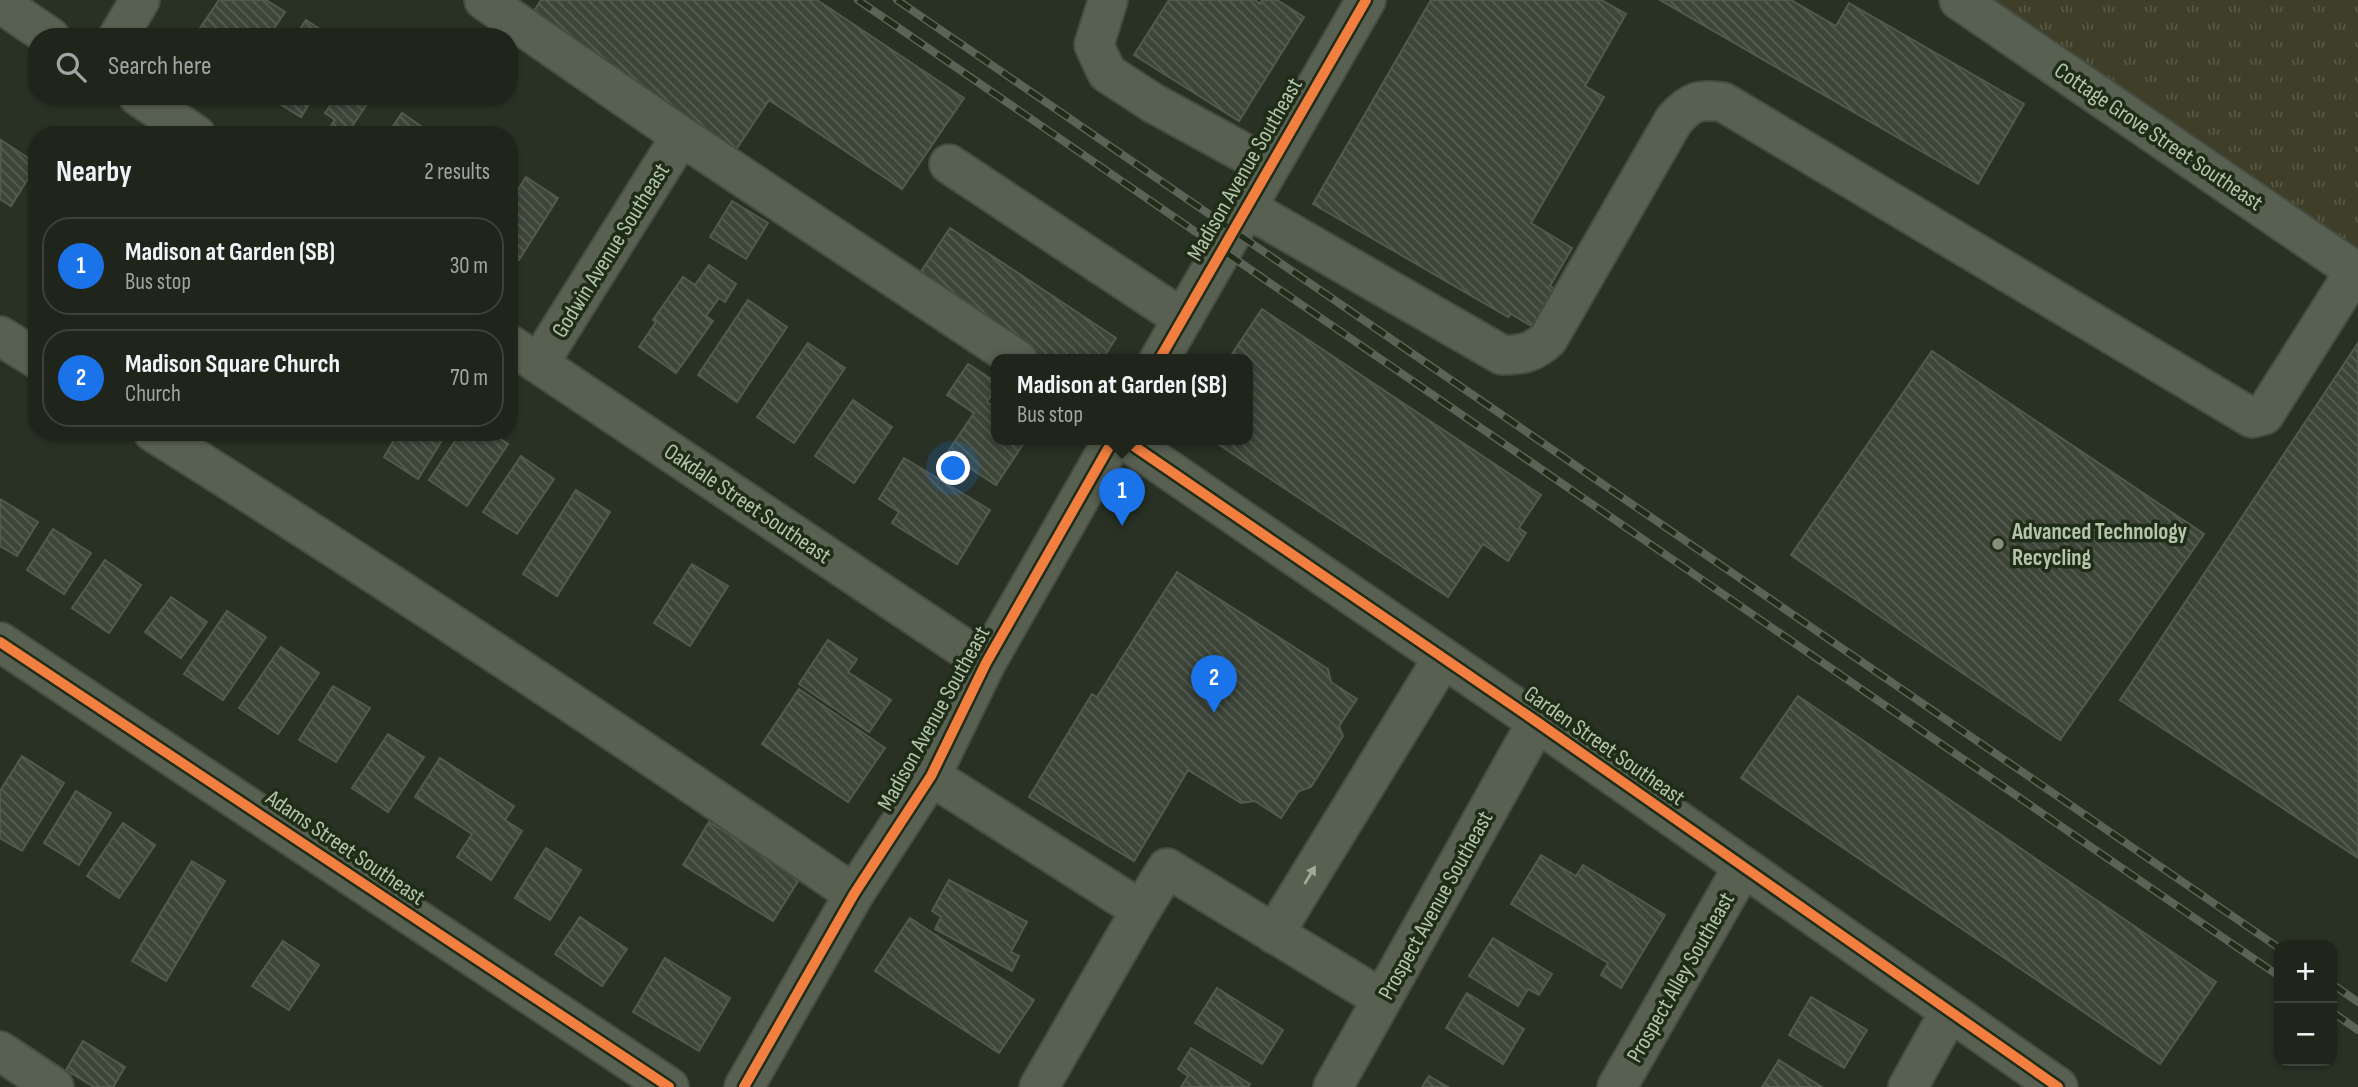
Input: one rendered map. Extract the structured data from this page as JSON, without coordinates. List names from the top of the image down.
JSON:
{
  "streets": {
    "street": [
      "Cottage Grove Street Southeast",
      "Madison Avenue Southeast",
      "Godwin Avenue Southeast",
      "Oakdale Street Southeast",
      "Garden Street Southeast",
      "Adams Street Southeast",
      "Prospect Avenue Southeast",
      "Prospect Alley Southeast"
    ]
  },
  "crossings": [
    ["Madison Avenue Southeast", "Oakdale Street Southeast"],
    ["Godwin Avenue Southeast", "Oakdale Street Southeast"],
    ["Garden Street Southeast", "Prospect Avenue Southeast"],
    ["Garden Street Southeast", "Prospect Alley Southeast"]
  ],
  "places": ["Advanced Technology Recycling"],
  "page": {
    "search": "Search here",
    "heading": ["Nearby", "2 results"],
    "list": [
      {
        "mark": "1",
        "name": "Madison at Garden (SB)",
        "note": "Bus stop",
        "value": "30 m"
      },
      {
        "mark": "2",
        "name": "Madison Square Church",
        "note": "Church",
        "value": "70 m"
      }
    ],
    "popup": ["Madison at Garden (SB)", "Bus stop"],
    "pins": ["1", "2"],
    "map_buttons": ["+", "−"]
  }
}
